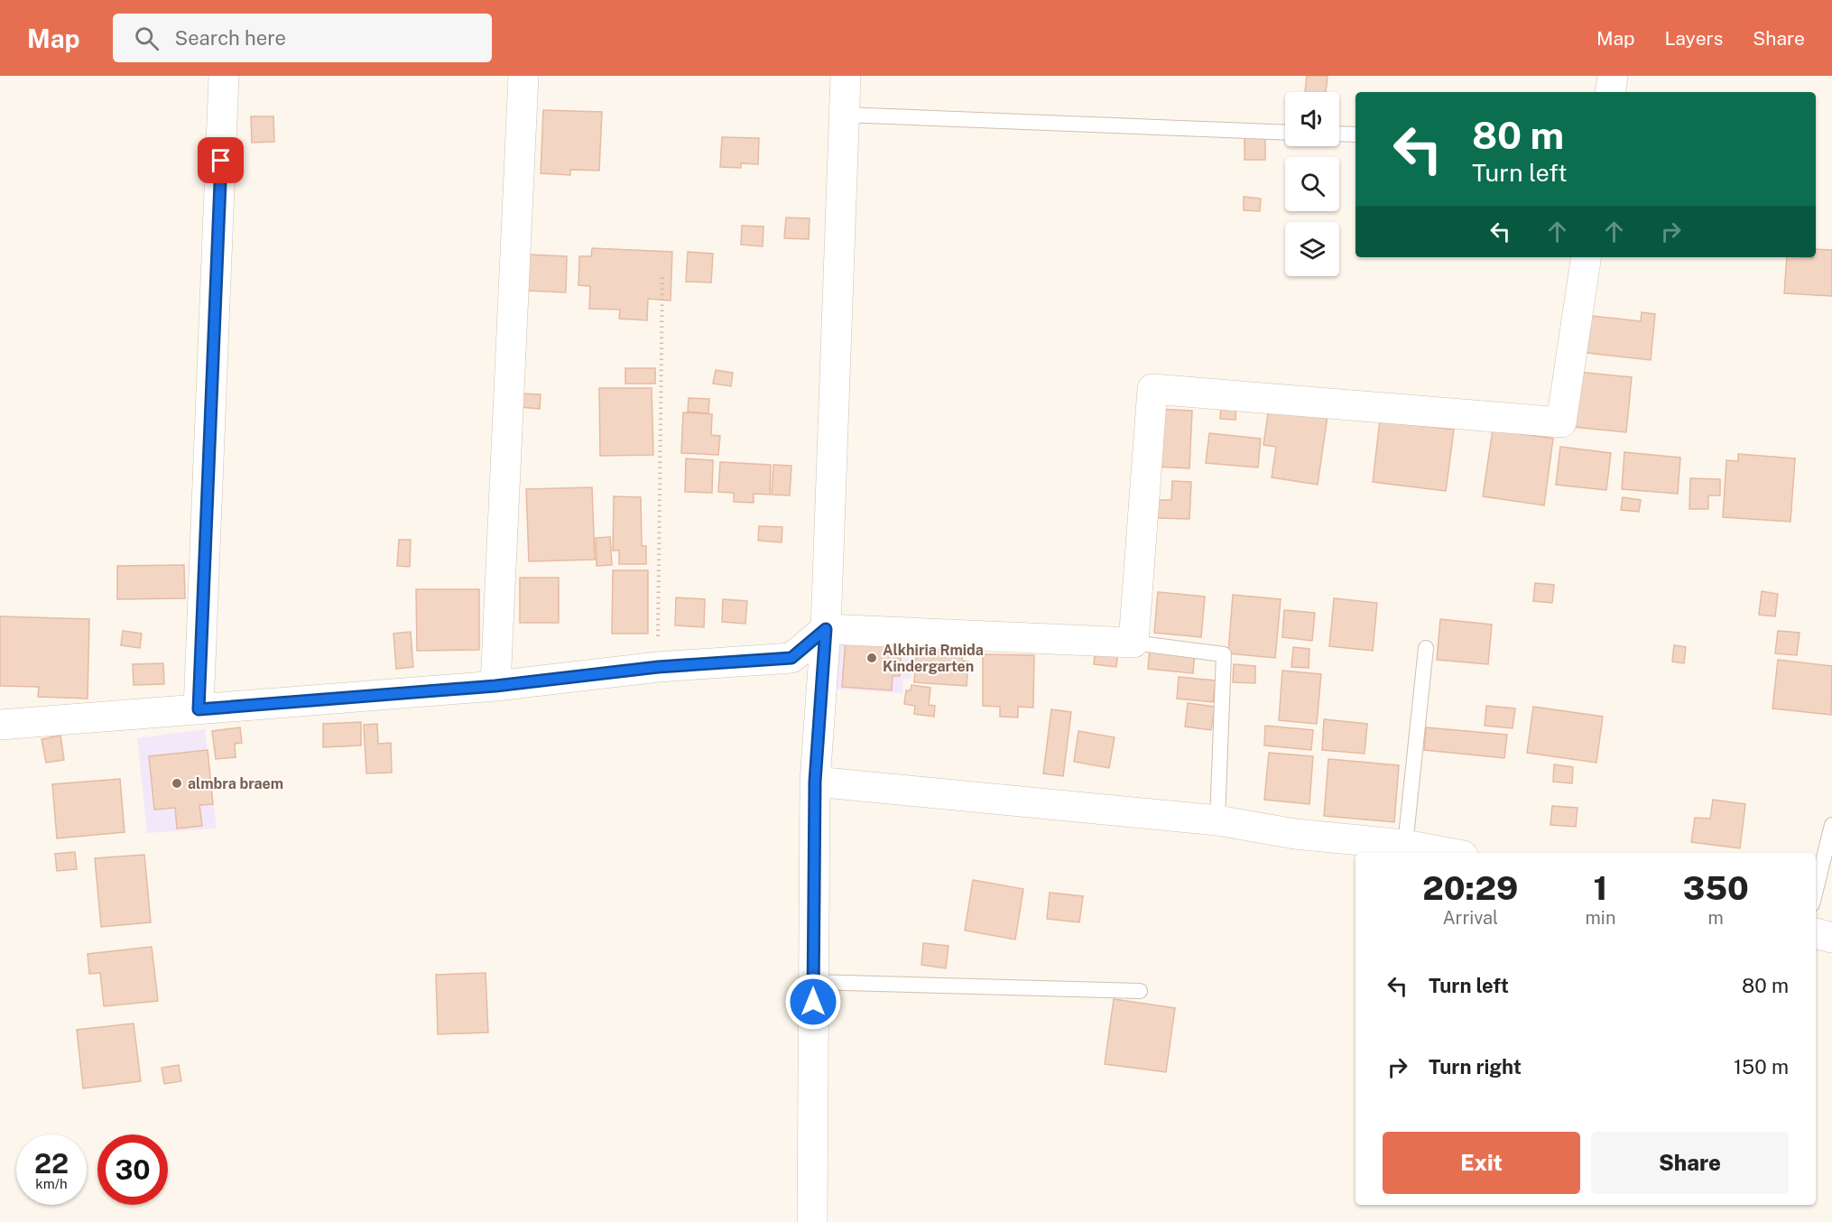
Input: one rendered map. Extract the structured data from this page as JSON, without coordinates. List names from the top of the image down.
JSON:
{
  "places": ["Alkhiria Rmida Kindergarten", "almbra braem"],
  "page": {
    "header": "Map",
    "search": "Search here",
    "nav": ["Map", "Layers", "Share"],
    "turn": ["80 m", "Turn left"],
    "eta": [
      "20:29",
      "Arrival",
      "1",
      "min",
      "350",
      "m"
    ],
    "list": [
      {
        "name": "Turn left",
        "value": "80 m"
      },
      {
        "name": "Turn right",
        "value": "150 m"
      }
    ],
    "buttons": ["Exit", "Share"],
    "speed": "22 km/h",
    "limit": "30"
  }
}
